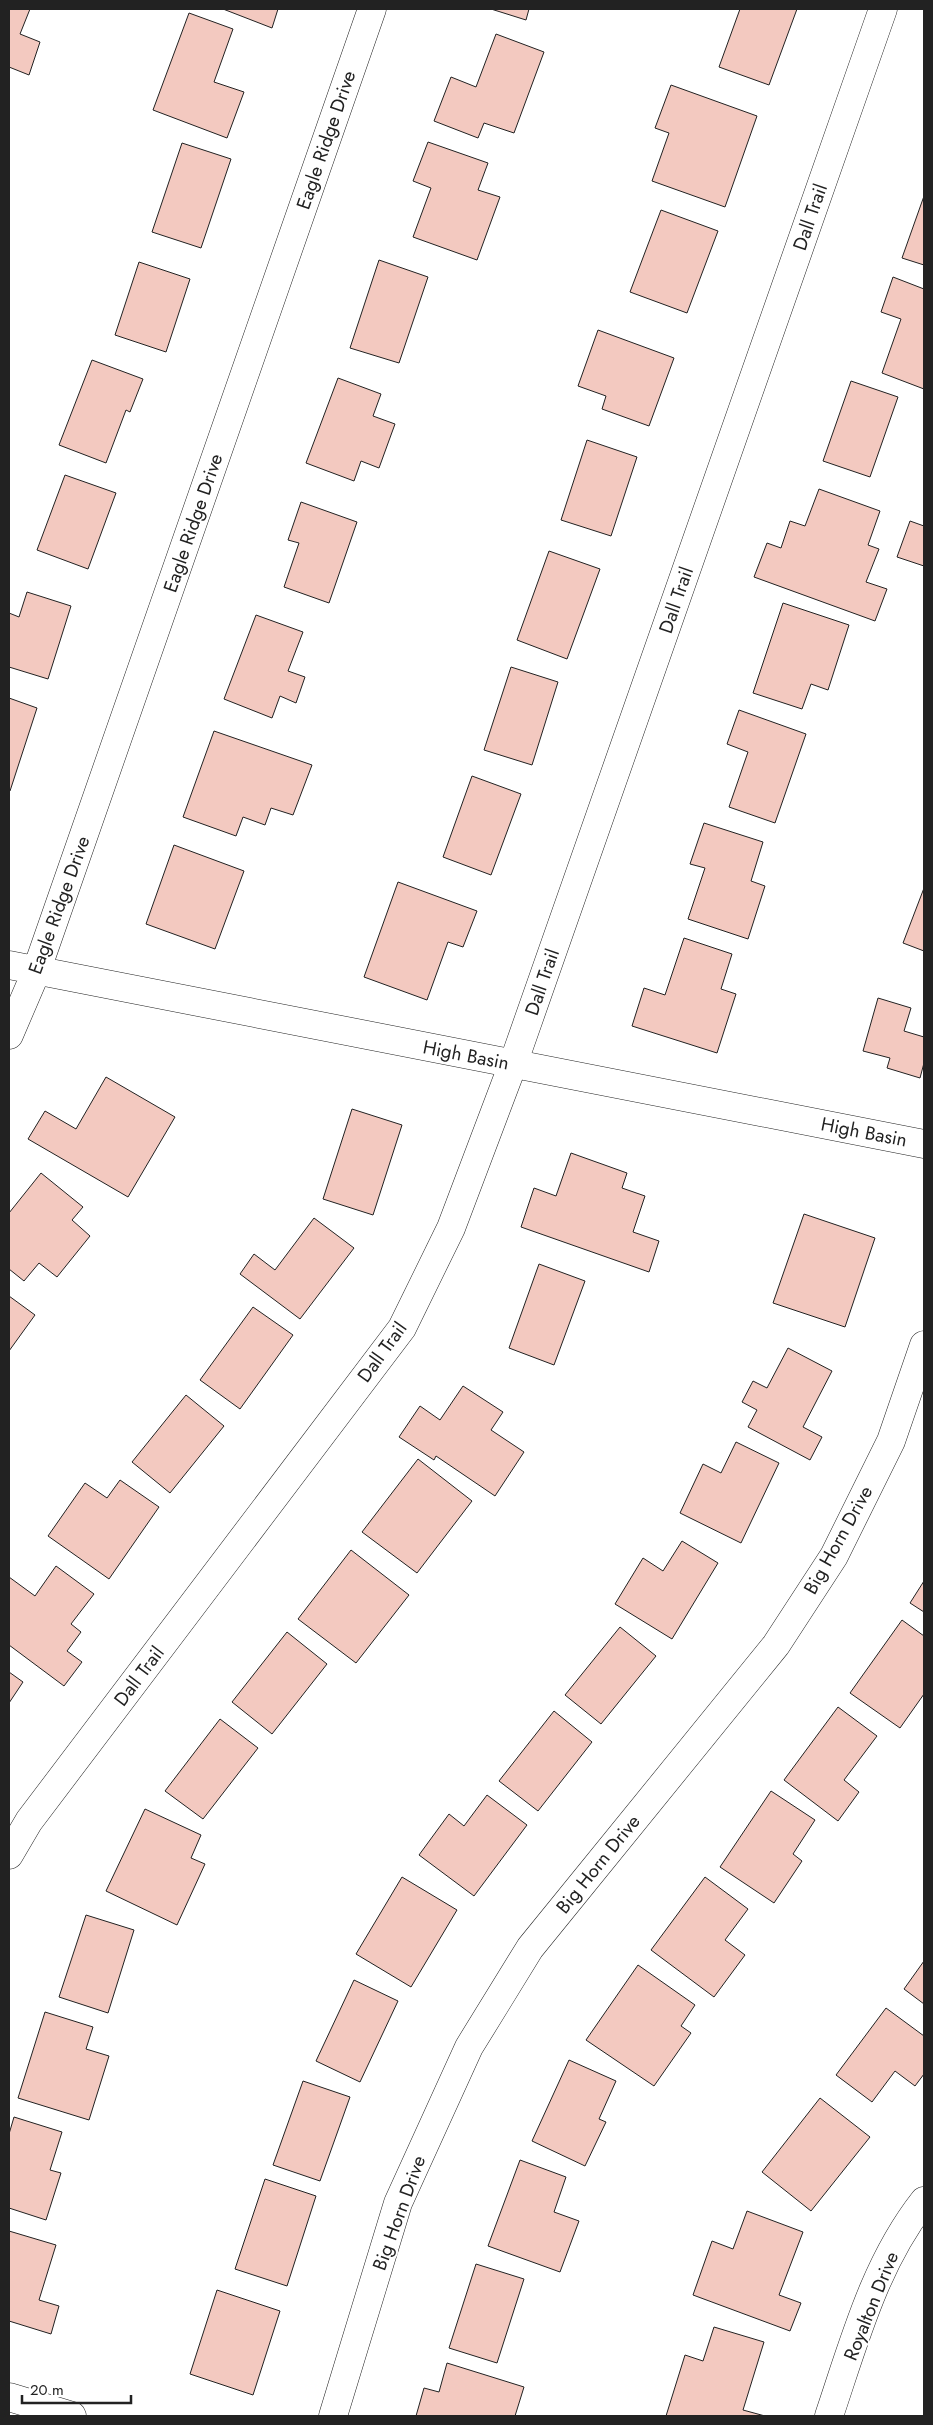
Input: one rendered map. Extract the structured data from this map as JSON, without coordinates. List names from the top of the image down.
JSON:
{
  "streets": {
    "street": [
      "Eagle Ridge Drive",
      "Dall Trail",
      "High Basin",
      "Big Horn Drive",
      "Royalton Drive"
    ]
  },
  "crossings": [
    ["Eagle Ridge Drive", "High Basin"],
    ["Dall Trail", "High Basin"]
  ],
  "scale_bar": "20 m"
}
